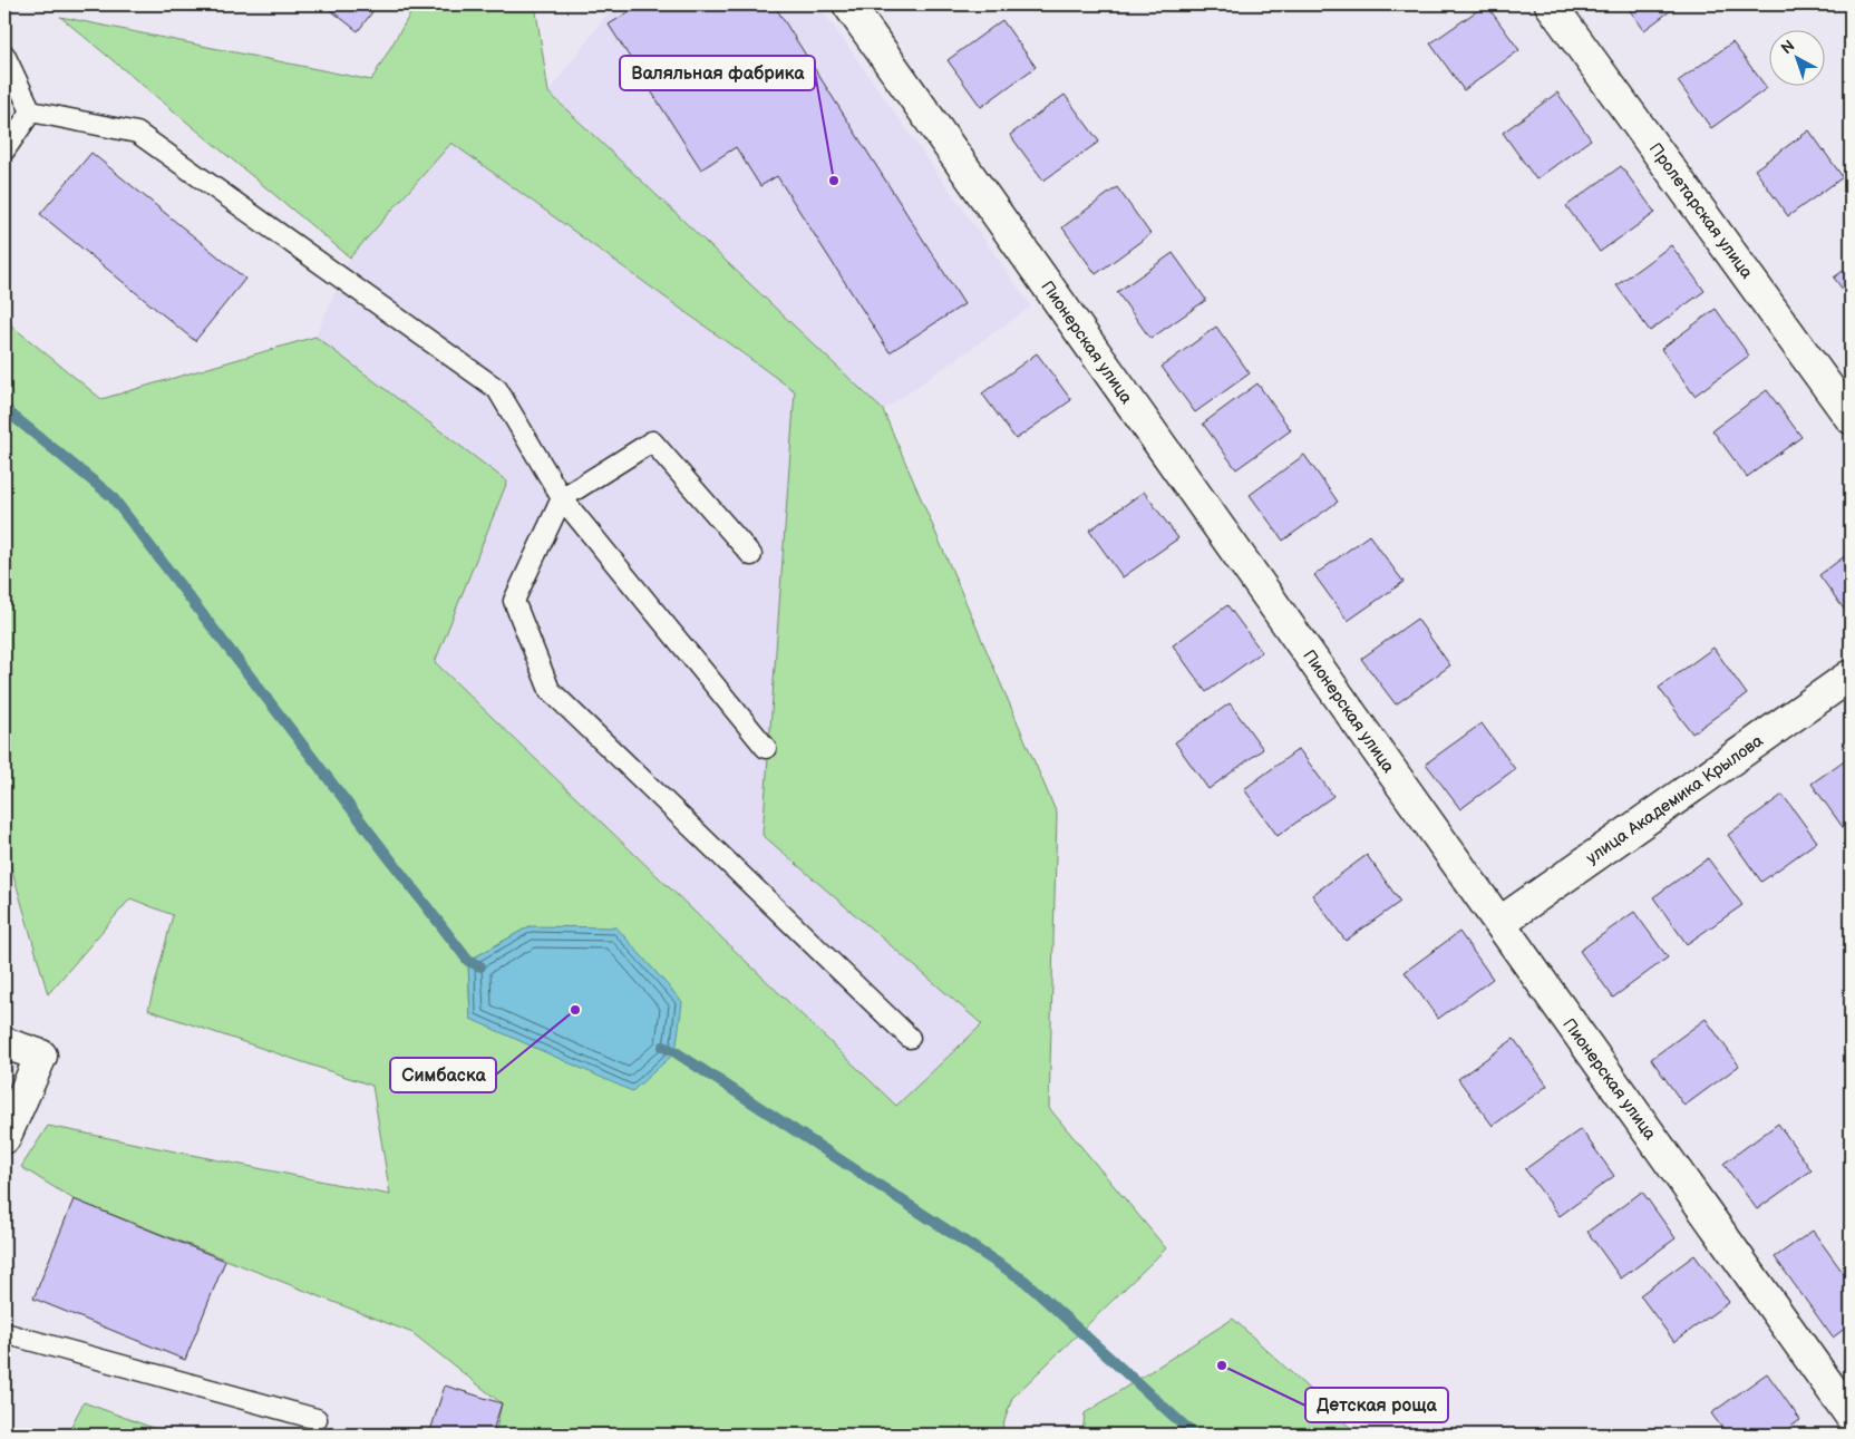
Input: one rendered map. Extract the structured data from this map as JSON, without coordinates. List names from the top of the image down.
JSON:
{
  "streets": {
    "street": ["Пролетарская улица", "Пионерская улица", "улица Академика Крылова"]
  },
  "crossings": [
    ["Пионерская улица", "улица Академика Крылова"]
  ],
  "places": ["Валяльная фабрика", "Симбаска", "Детская роща"],
  "north": "top left"
}
